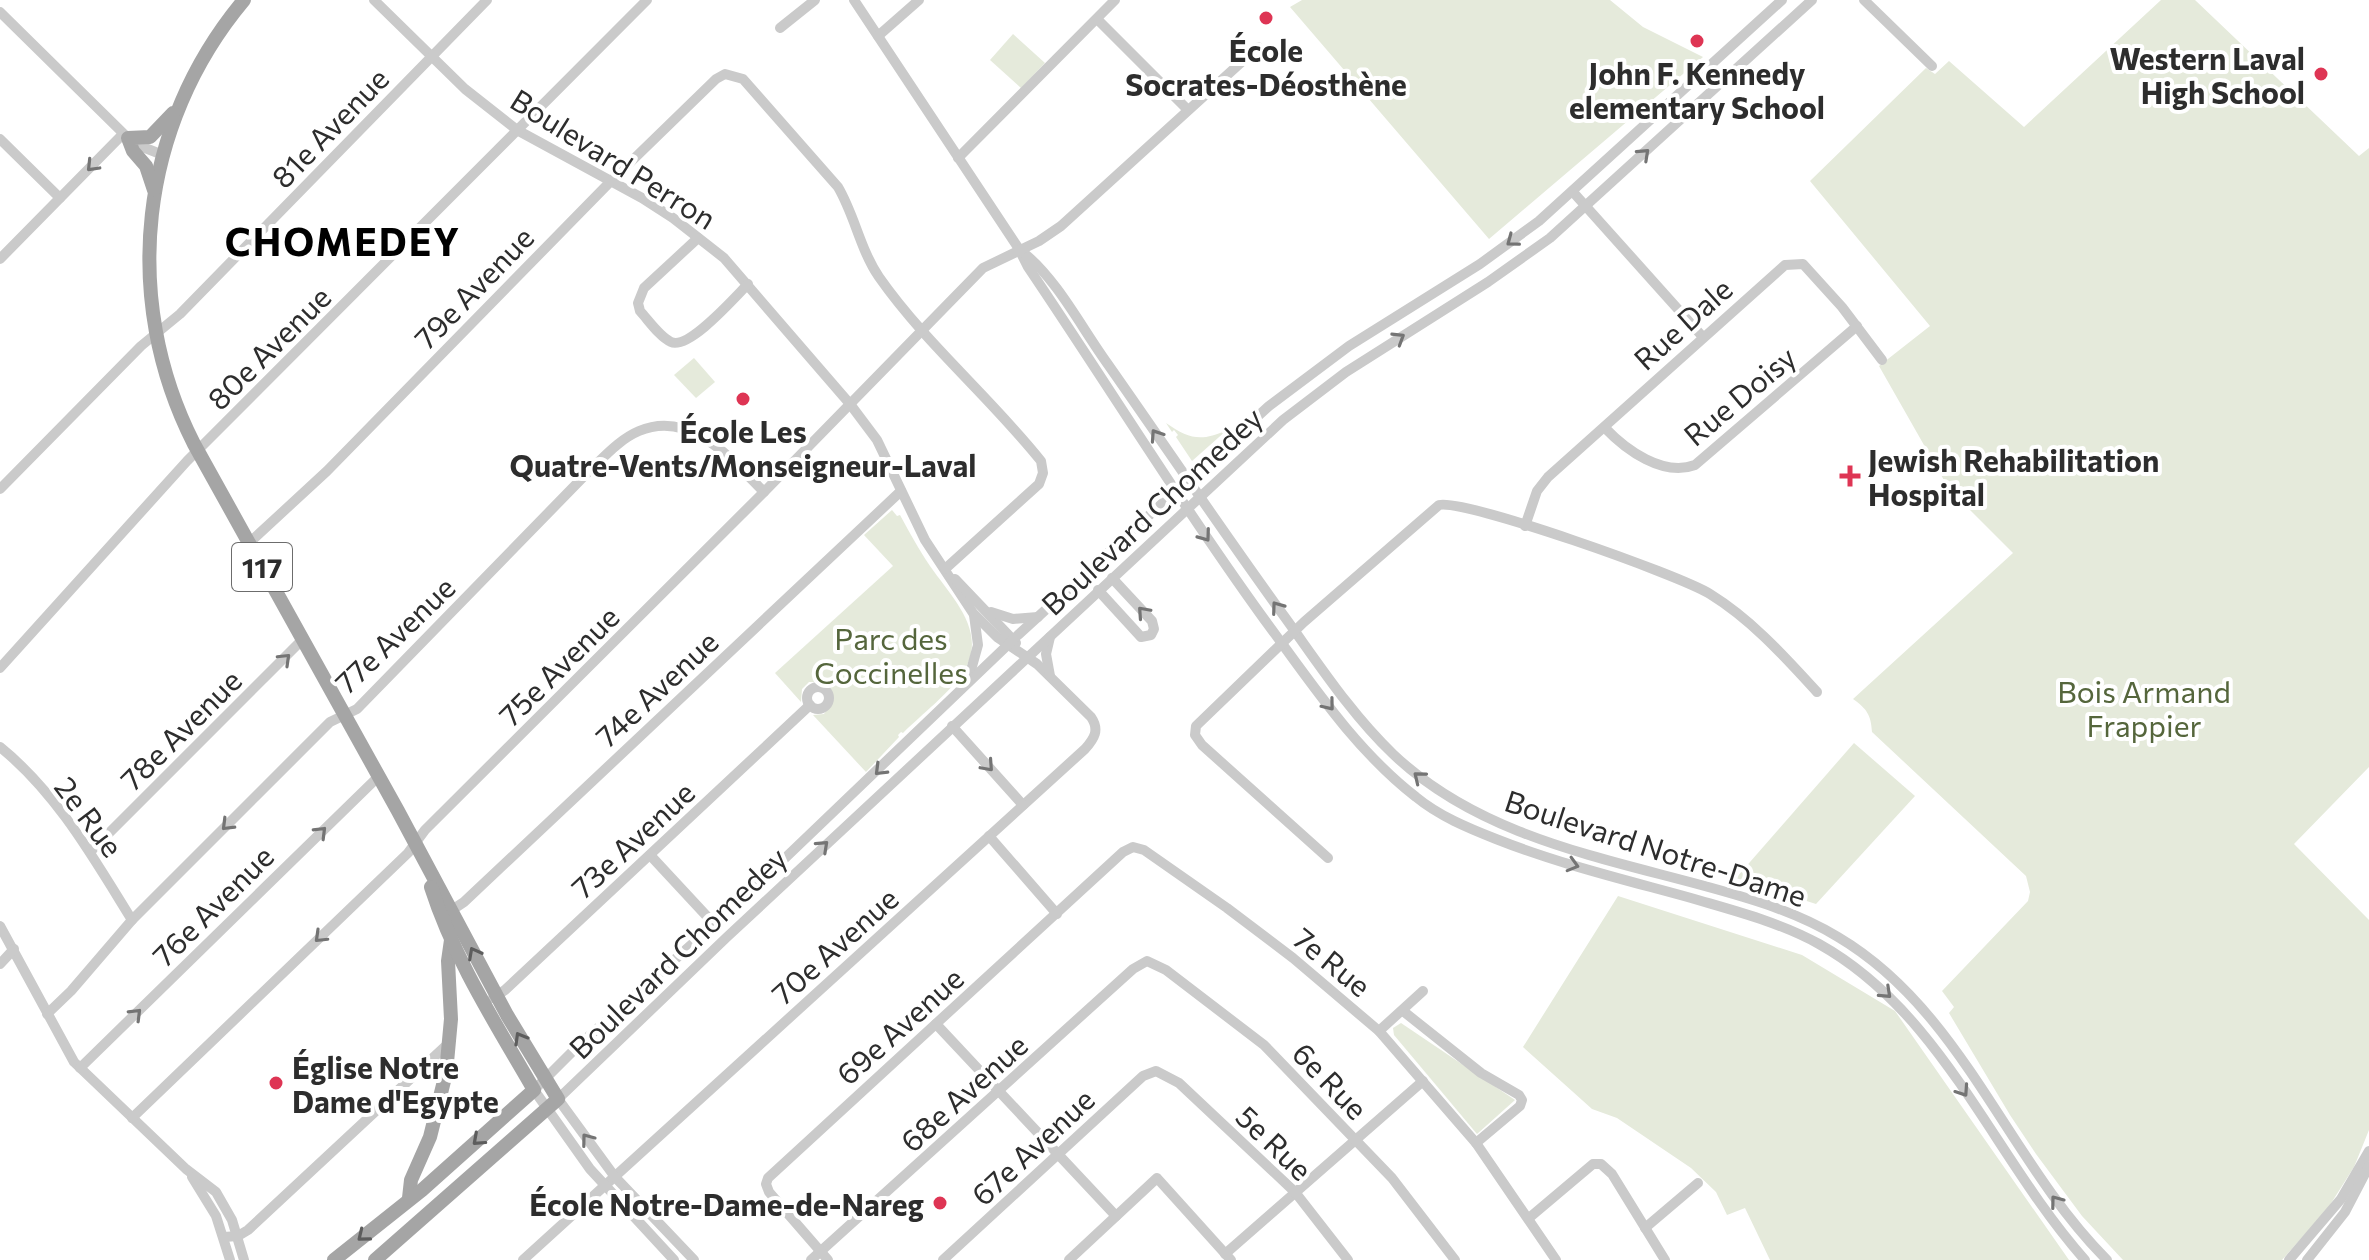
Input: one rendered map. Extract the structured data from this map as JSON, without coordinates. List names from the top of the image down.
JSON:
{
  "streets": {
    "main road": ["117"],
    "street": [
      "81e Avenue",
      "Boulevard Perron",
      "79e Avenue",
      "Rue Dale",
      "80e Avenue",
      "Rue Doisy",
      "Boulevard Chomedey",
      "77e Avenue",
      "75e Avenue",
      "74e Avenue",
      "78e Avenue",
      "2e Rue",
      "73e Avenue",
      "Boulevard Notre-Dame",
      "76e Avenue",
      "70e Avenue",
      "7e Rue",
      "69e Avenue",
      "6e Rue",
      "68e Avenue",
      "5e Rue",
      "67e Avenue"
    ]
  },
  "crossings": [
    ["81e Avenue", "Boulevard Perron"],
    ["81e Avenue", "117"],
    ["Boulevard Perron", "79e Avenue"],
    ["Boulevard Perron", "80e Avenue"],
    ["Boulevard Perron", "Boulevard Chomedey"],
    ["Boulevard Perron", "75e Avenue"],
    ["Boulevard Perron", "74e Avenue"],
    ["Boulevard Perron", "70e Avenue"],
    ["79e Avenue", "117"],
    ["79e Avenue", "75e Avenue"],
    ["Rue Dale", "Rue Doisy"],
    ["80e Avenue", "117"],
    ["Boulevard Chomedey", "117"],
    ["Boulevard Chomedey", "Boulevard Notre-Dame"],
    ["Boulevard Chomedey", "70e Avenue"],
    ["117", "77e Avenue"],
    ["117", "75e Avenue"],
    ["117", "74e Avenue"],
    ["117", "78e Avenue"],
    ["117", "73e Avenue"],
    ["117", "76e Avenue"],
    ["77e Avenue", "75e Avenue"],
    ["77e Avenue", "2e Rue"],
    ["75e Avenue", "Boulevard Notre-Dame"],
    ["78e Avenue", "2e Rue"],
    ["7e Rue", "69e Avenue"],
    ["69e Avenue", "68e Avenue"],
    ["6e Rue", "68e Avenue"],
    ["5e Rue", "67e Avenue"]
  ],
  "one_way": ["78e Avenue", "76e Avenue"],
  "districts": ["CHOMEDEY"],
  "parks": ["Parc des Coccinelles", "Bois Armand Frappier"],
  "places": {
    "other": [
      "École Socrates-Déosthène",
      "John F. Kennedy elementary School",
      "Western Laval High School",
      "École Les Quatre-Vents/Monseigneur-Laval",
      "Église Notre Dame d'Egypte",
      "École Notre-Dame-de-Nareg"
    ],
    "health": ["Jewish Rehabilitation Hospital"]
  }
}
